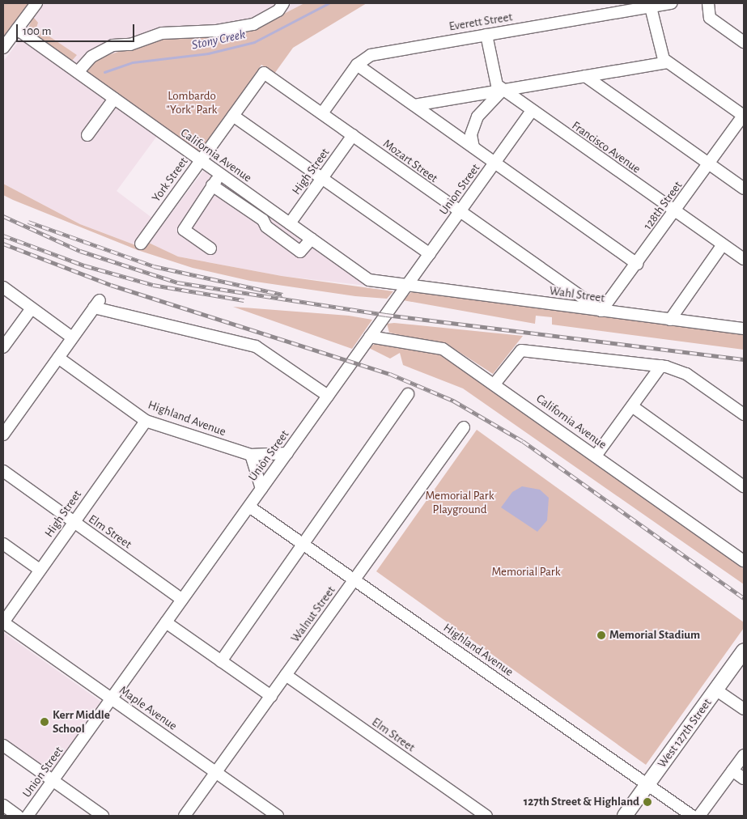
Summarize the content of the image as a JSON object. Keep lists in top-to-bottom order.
{
  "streets": {
    "main road": ["West 127th Street"],
    "street": [
      "Everett Street",
      "Francisco Avenue",
      "California Avenue",
      "Mozart Street",
      "High Street",
      "York Street",
      "Union Street",
      "128th Street",
      "Wahl Street",
      "Highland Avenue",
      "Elm Street",
      "Walnut Street",
      "Maple Avenue"
    ]
  },
  "crossings": [
    ["Everett Street", "Francisco Avenue"],
    ["Everett Street", "Mozart Street"],
    ["Francisco Avenue", "Union Street"],
    ["Francisco Avenue", "128th Street"],
    ["California Avenue", "High Street"],
    ["California Avenue", "York Street"],
    ["California Avenue", "Union Street"],
    ["California Avenue", "Wahl Street"],
    ["Mozart Street", "High Street"],
    ["Mozart Street", "York Street"],
    ["Mozart Street", "Union Street"],
    ["Mozart Street", "128th Street"],
    ["Mozart Street", "Wahl Street"],
    ["High Street", "Highland Avenue"],
    ["High Street", "Elm Street"],
    ["High Street", "Maple Avenue"],
    ["Union Street", "Wahl Street"],
    ["Union Street", "Highland Avenue"],
    ["Union Street", "Elm Street"],
    ["Union Street", "Maple Avenue"],
    ["128th Street", "Wahl Street"],
    ["Highland Avenue", "Walnut Street"],
    ["Highland Avenue", "West 127th Street"],
    ["Elm Street", "Walnut Street"],
    ["Walnut Street", "Maple Avenue"]
  ],
  "water": ["Stony Creek"],
  "parks": ["Lombardo \"York\" Park", "Memorial Park Playground", "Memorial Park"],
  "places": ["Memorial Stadium", "Kerr Middle School", "127th Street & Highland"],
  "scale_bar": "100 m"
}
